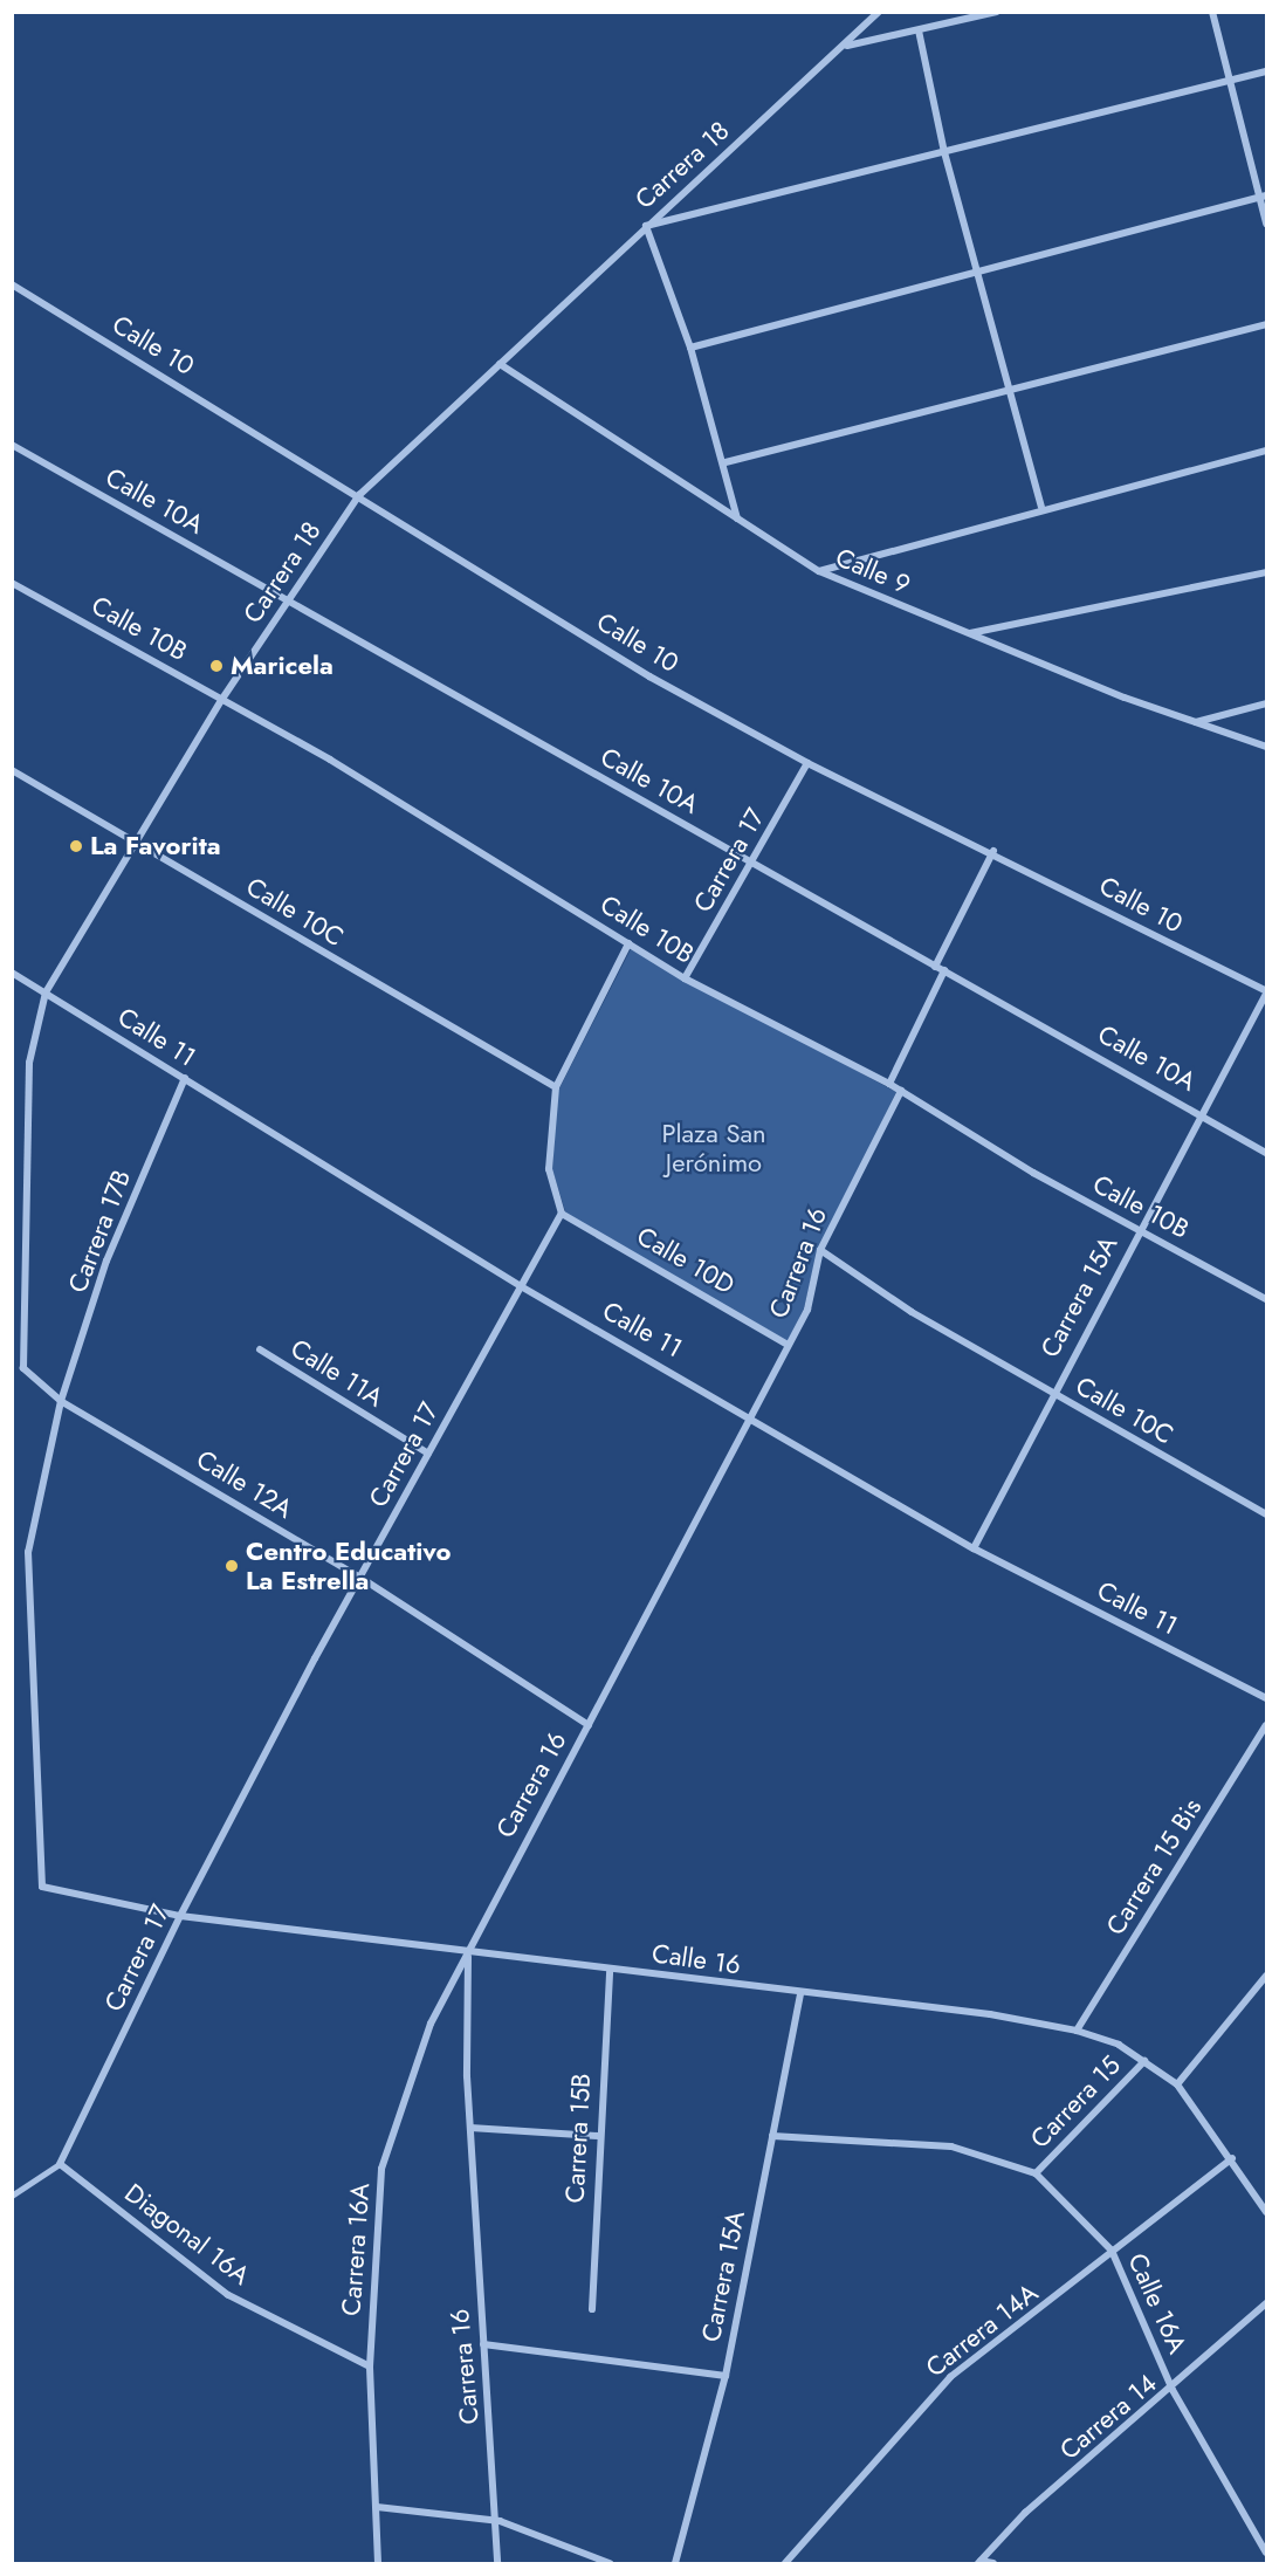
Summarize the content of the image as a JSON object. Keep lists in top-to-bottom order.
{
  "streets": {
    "street": [
      "Carrera 18",
      "Calle 10",
      "Calle 10A",
      "Calle 9",
      "Calle 10B",
      "Carrera 17",
      "Calle 10C",
      "Calle 11",
      "Carrera 17B",
      "Calle 10D",
      "Carrera 16",
      "Carrera 15A",
      "Calle 11A",
      "Calle 12A",
      "Carrera 15 Bis",
      "Calle 16",
      "Carrera 15",
      "Carrera 15B",
      "Diagonal 16A",
      "Carrera 16A",
      "Calle 16A",
      "Carrera 14A",
      "Carrera 14"
    ]
  },
  "crossings": [
    ["Carrera 18", "Calle 10"],
    ["Carrera 18", "Calle 10A"],
    ["Carrera 18", "Calle 9"],
    ["Carrera 18", "Calle 10B"],
    ["Carrera 18", "Calle 10C"],
    ["Carrera 18", "Calle 11"],
    ["Carrera 18", "Calle 12A"],
    ["Calle 10", "Carrera 17"],
    ["Calle 10", "Carrera 15A"],
    ["Calle 10A", "Carrera 17"],
    ["Calle 10A", "Carrera 15A"],
    ["Calle 10B", "Carrera 17"],
    ["Calle 10B", "Carrera 16"],
    ["Calle 10B", "Carrera 15A"],
    ["Carrera 17", "Calle 11"],
    ["Carrera 17", "Calle 10D"],
    ["Carrera 17", "Calle 11A"],
    ["Carrera 17", "Calle 12A"],
    ["Carrera 17", "Calle 16"],
    ["Carrera 17", "Diagonal 16A"],
    ["Calle 10C", "Carrera 16"],
    ["Calle 10C", "Carrera 15A"],
    ["Calle 11", "Carrera 17B"],
    ["Calle 11", "Carrera 16"],
    ["Calle 11", "Carrera 15A"],
    ["Carrera 17B", "Calle 12A"],
    ["Carrera 17B", "Calle 16"],
    ["Calle 10D", "Carrera 16"],
    ["Carrera 16", "Calle 12A"],
    ["Carrera 16", "Calle 16"],
    ["Carrera 16", "Carrera 16A"],
    ["Carrera 15A", "Calle 16"],
    ["Carrera 15A", "Calle 16A"],
    ["Calle 12A", "Calle 16"],
    ["Carrera 15 Bis", "Calle 16"],
    ["Calle 16", "Carrera 15"],
    ["Calle 16", "Carrera 15B"],
    ["Calle 16", "Carrera 16A"],
    ["Calle 16", "Carrera 14A"],
    ["Carrera 15", "Calle 16A"],
    ["Diagonal 16A", "Carrera 16A"],
    ["Calle 16A", "Carrera 14A"],
    ["Calle 16A", "Carrera 14"]
  ],
  "parks": ["Plaza San Jerónimo"],
  "places": ["Maricela", "La Favorita", "Centro Educativo La Estrella"]
}
